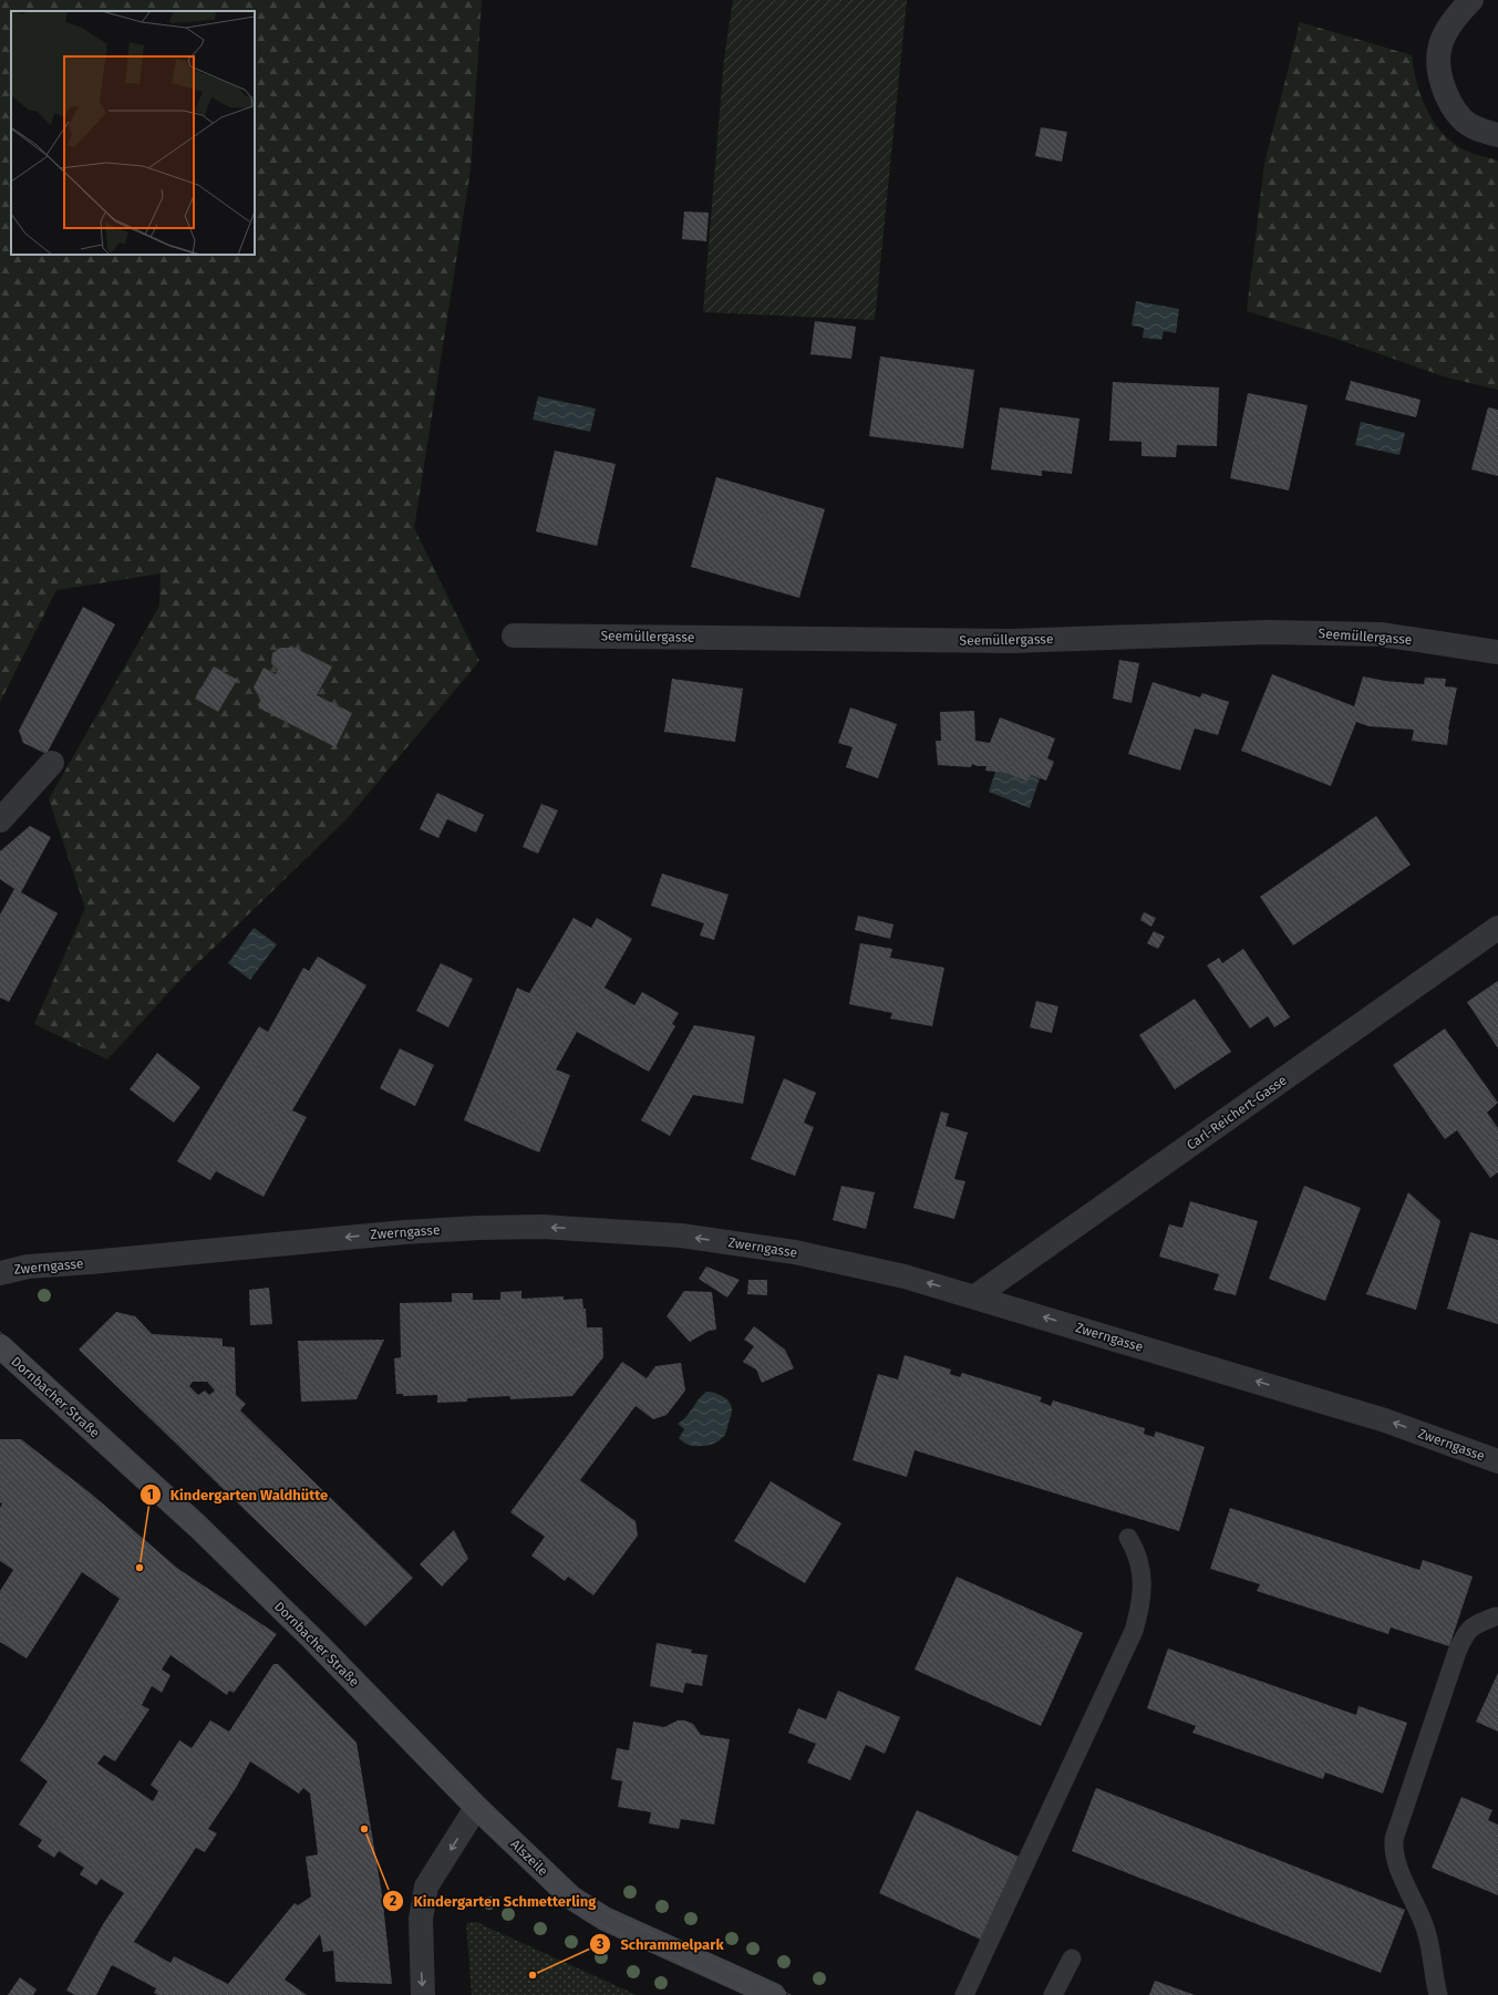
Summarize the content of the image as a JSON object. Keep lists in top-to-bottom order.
{
  "streets": {
    "main road": ["Dornbacher Straße", "Alszeile"],
    "street": ["Seemüllergasse", "Carl-Reichert-Gasse", "Zwerngasse"]
  },
  "crossings": [
    ["Carl-Reichert-Gasse", "Zwerngasse"],
    ["Dornbacher Straße", "Alszeile"]
  ],
  "one_way": ["Zwerngasse"],
  "places": ["Kindergarten Waldhütte", "Kindergarten Schmetterling", "Schrammelpark"]
}
